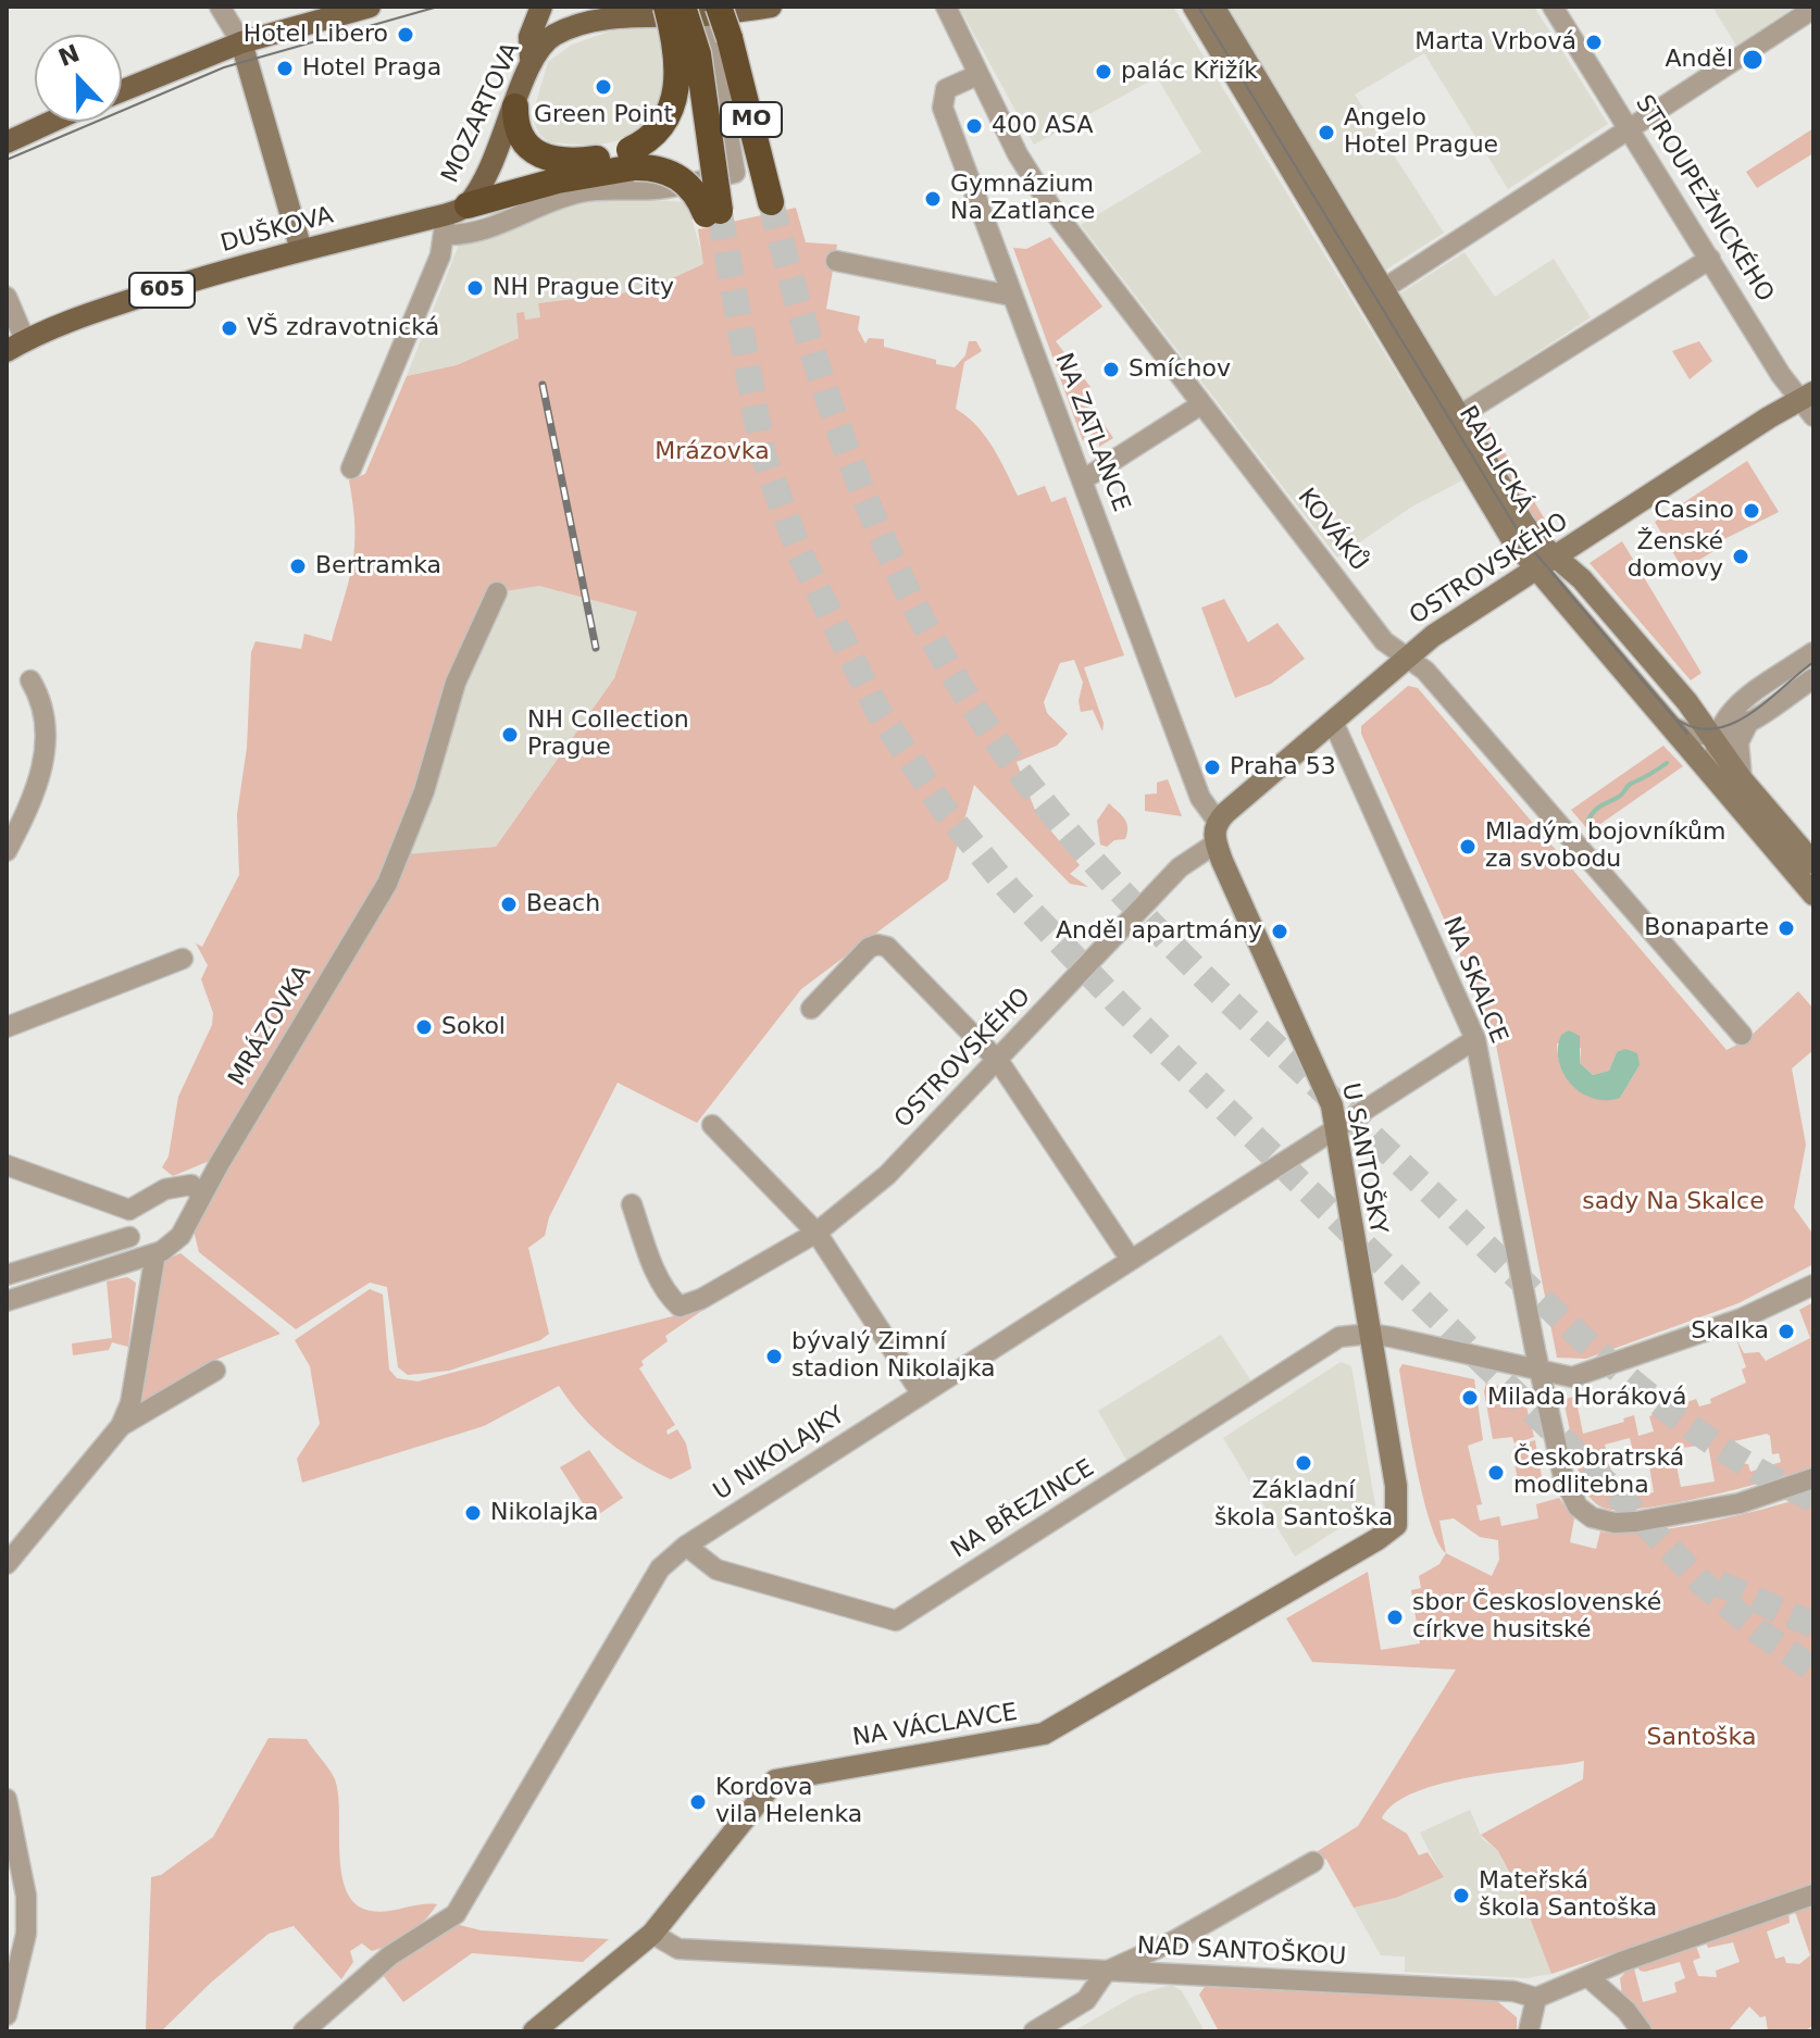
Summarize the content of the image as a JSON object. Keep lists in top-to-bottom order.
{
  "streets": {
    "highway": ["MO"],
    "main road": [
      "MOZARTOVA",
      "DUŠKOVA",
      "605",
      "RADLICKÁ",
      "OSTROVSKÉHO",
      "U SANTOŠKY",
      "NA VÁCLAVCE"
    ],
    "street": [
      "STROUPEŽNICKÉHO",
      "NA ZATLANCE",
      "KOVÁKŮ",
      "NA SKALCE",
      "MRÁZOVKA",
      "U NIKOLAJKY",
      "NA BŘEZINCE",
      "NAD SANTOŠKOU"
    ]
  },
  "crossings": [
    ["MOZARTOVA", "MO"],
    ["MOZARTOVA", "DUŠKOVA"],
    ["STROUPEŽNICKÉHO", "OSTROVSKÉHO"],
    ["NA ZATLANCE", "KOVÁKŮ"],
    ["NA ZATLANCE", "OSTROVSKÉHO"],
    ["NA ZATLANCE", "U SANTOŠKY"],
    ["RADLICKÁ", "OSTROVSKÉHO"],
    ["KOVÁKŮ", "OSTROVSKÉHO"],
    ["OSTROVSKÉHO", "NA SKALCE"],
    ["OSTROVSKÉHO", "U SANTOŠKY"],
    ["NA SKALCE", "U NIKOLAJKY"],
    ["U SANTOŠKY", "U NIKOLAJKY"],
    ["U SANTOŠKY", "NA BŘEZINCE"],
    ["U SANTOŠKY", "NA VÁCLAVCE"],
    ["U NIKOLAJKY", "NA BŘEZINCE"],
    ["NA VÁCLAVCE", "NAD SANTOŠKOU"]
  ],
  "parks": ["Mrázovka", "sady Na Skalce", "Santoška"],
  "places": [
    "Hotel Libero",
    "Marta Vrbová",
    "Anděl",
    "Hotel Praga",
    "palác Křižík",
    "Green Point",
    "400 ASA",
    "Angelo Hotel Prague",
    "Gymnázium Na Zatlance",
    "NH Prague City",
    "VŠ zdravotnická",
    "Smíchov",
    "Casino",
    "Ženské domovy",
    "Bertramka",
    "NH Collection Prague",
    "Praha 53",
    "Mladým bojovníkům za svobodu",
    "Beach",
    "Bonaparte",
    "Anděl apartmány",
    "Sokol",
    "Skalka",
    "bývalý Zimní stadion Nikolajka",
    "Milada Horáková",
    "Základní škola Santoška",
    "Českobratrská modlitebna",
    "Nikolajka",
    "sbor Československé církve husitské",
    "Kordova vila Helenka",
    "Mateřská škola Santoška"
  ],
  "north": "top"
}
